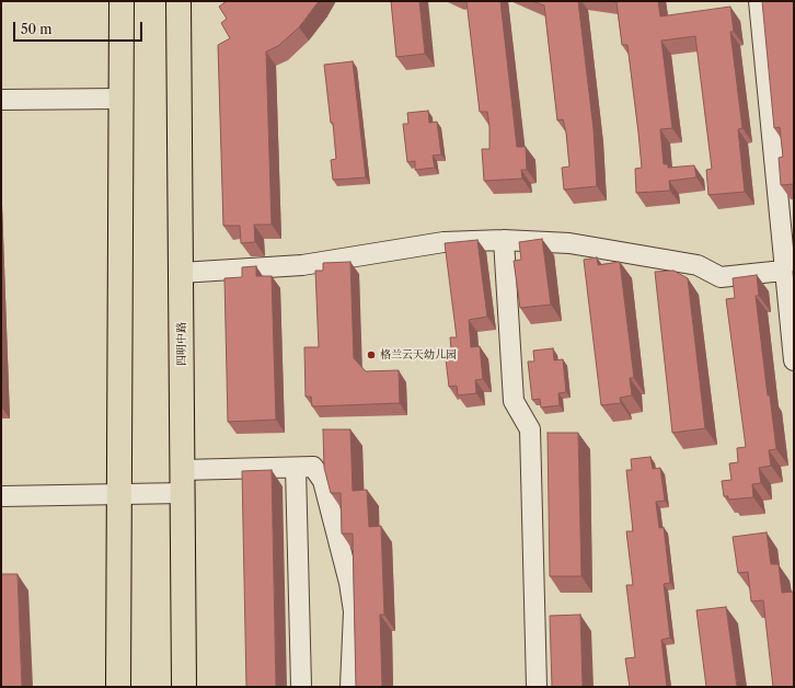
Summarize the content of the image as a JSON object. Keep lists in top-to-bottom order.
{
  "streets": {
    "main road": ["四明中路"]
  },
  "places": ["格兰云天幼儿园"],
  "scale_bar": "50 m"
}
